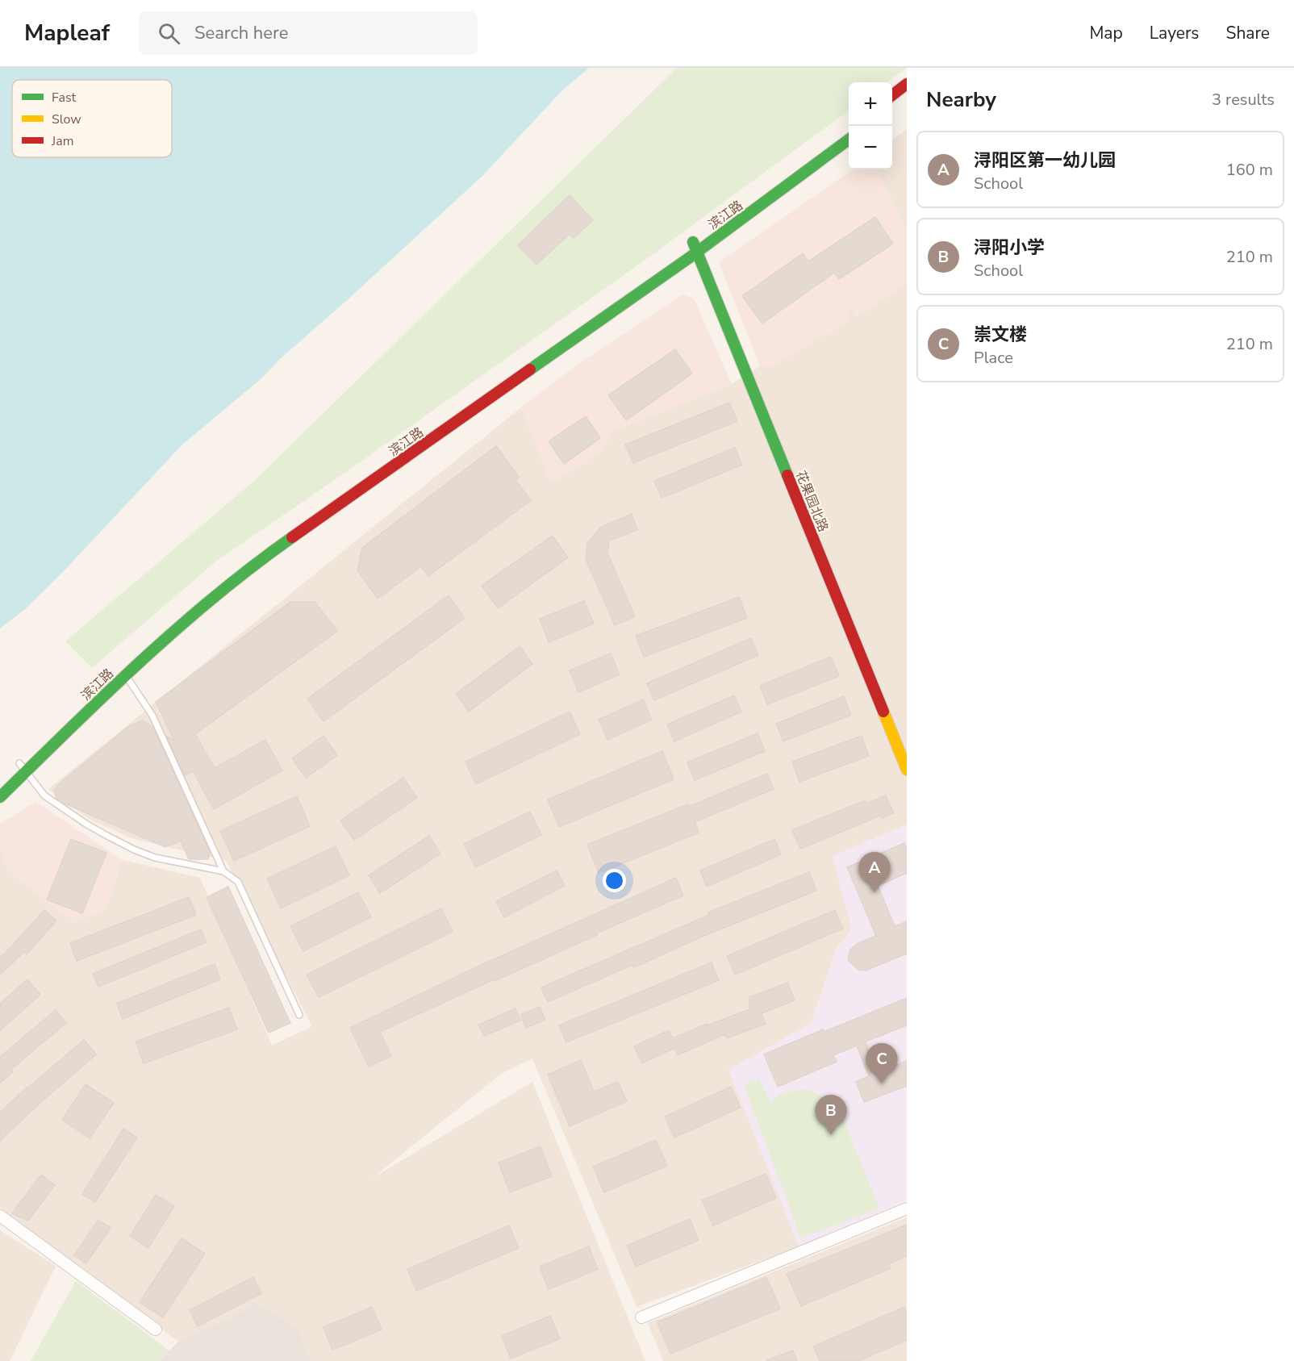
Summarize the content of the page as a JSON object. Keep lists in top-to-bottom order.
{
  "streets": {
    "main road": ["滨江路", "花果园北路"]
  },
  "crossings": [
    ["滨江路", "花果园北路"]
  ],
  "legend": ["Fast", "Slow", "Jam"],
  "page": {
    "header": "Mapleaf",
    "search": "Search here",
    "nav": ["Map", "Layers", "Share"],
    "heading": ["Nearby", "3 results"],
    "map_buttons": ["+", "−"],
    "list": [
      {
        "mark": "A",
        "name": "浔阳区第一幼儿园",
        "note": "School",
        "value": "160 m"
      },
      {
        "mark": "B",
        "name": "浔阳小学",
        "note": "School",
        "value": "210 m"
      },
      {
        "mark": "C",
        "name": "崇文楼",
        "note": "Place",
        "value": "210 m"
      }
    ],
    "pins": ["A", "C", "B"]
  }
}
